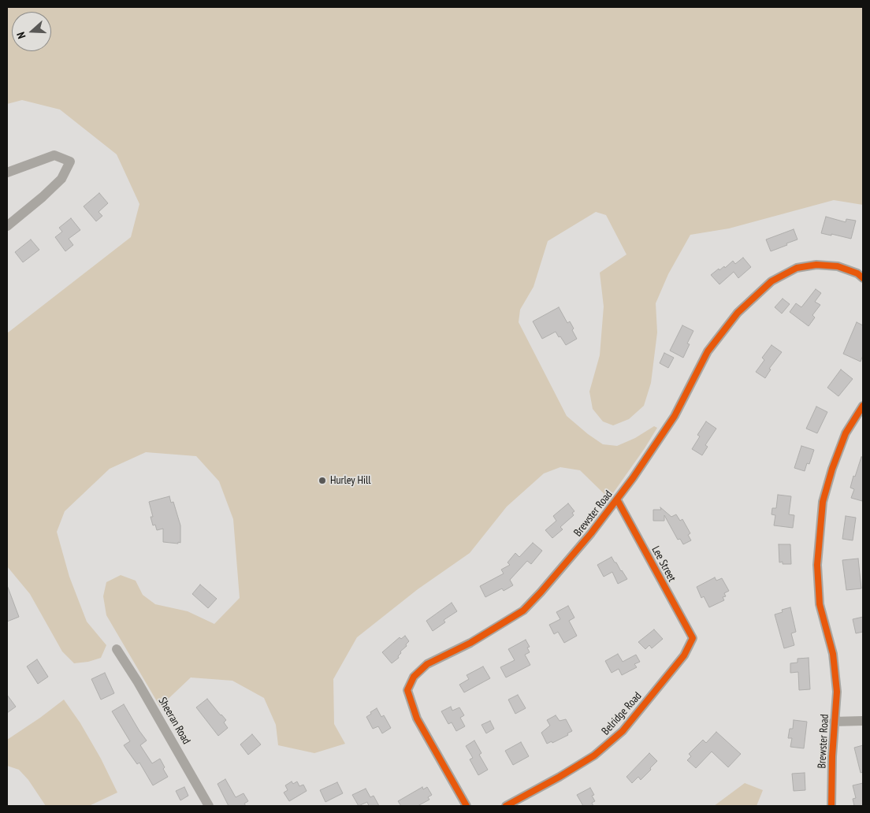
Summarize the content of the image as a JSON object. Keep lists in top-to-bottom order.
{
  "streets": {
    "street": [
      "Brewster Road",
      "Lee Street",
      "Belridge Road",
      "Sheeran Road"
    ]
  },
  "crossings": [
    ["Brewster Road", "Lee Street"],
    ["Lee Street", "Belridge Road"]
  ],
  "places": ["Hurley Hill"],
  "north": "left"
}
